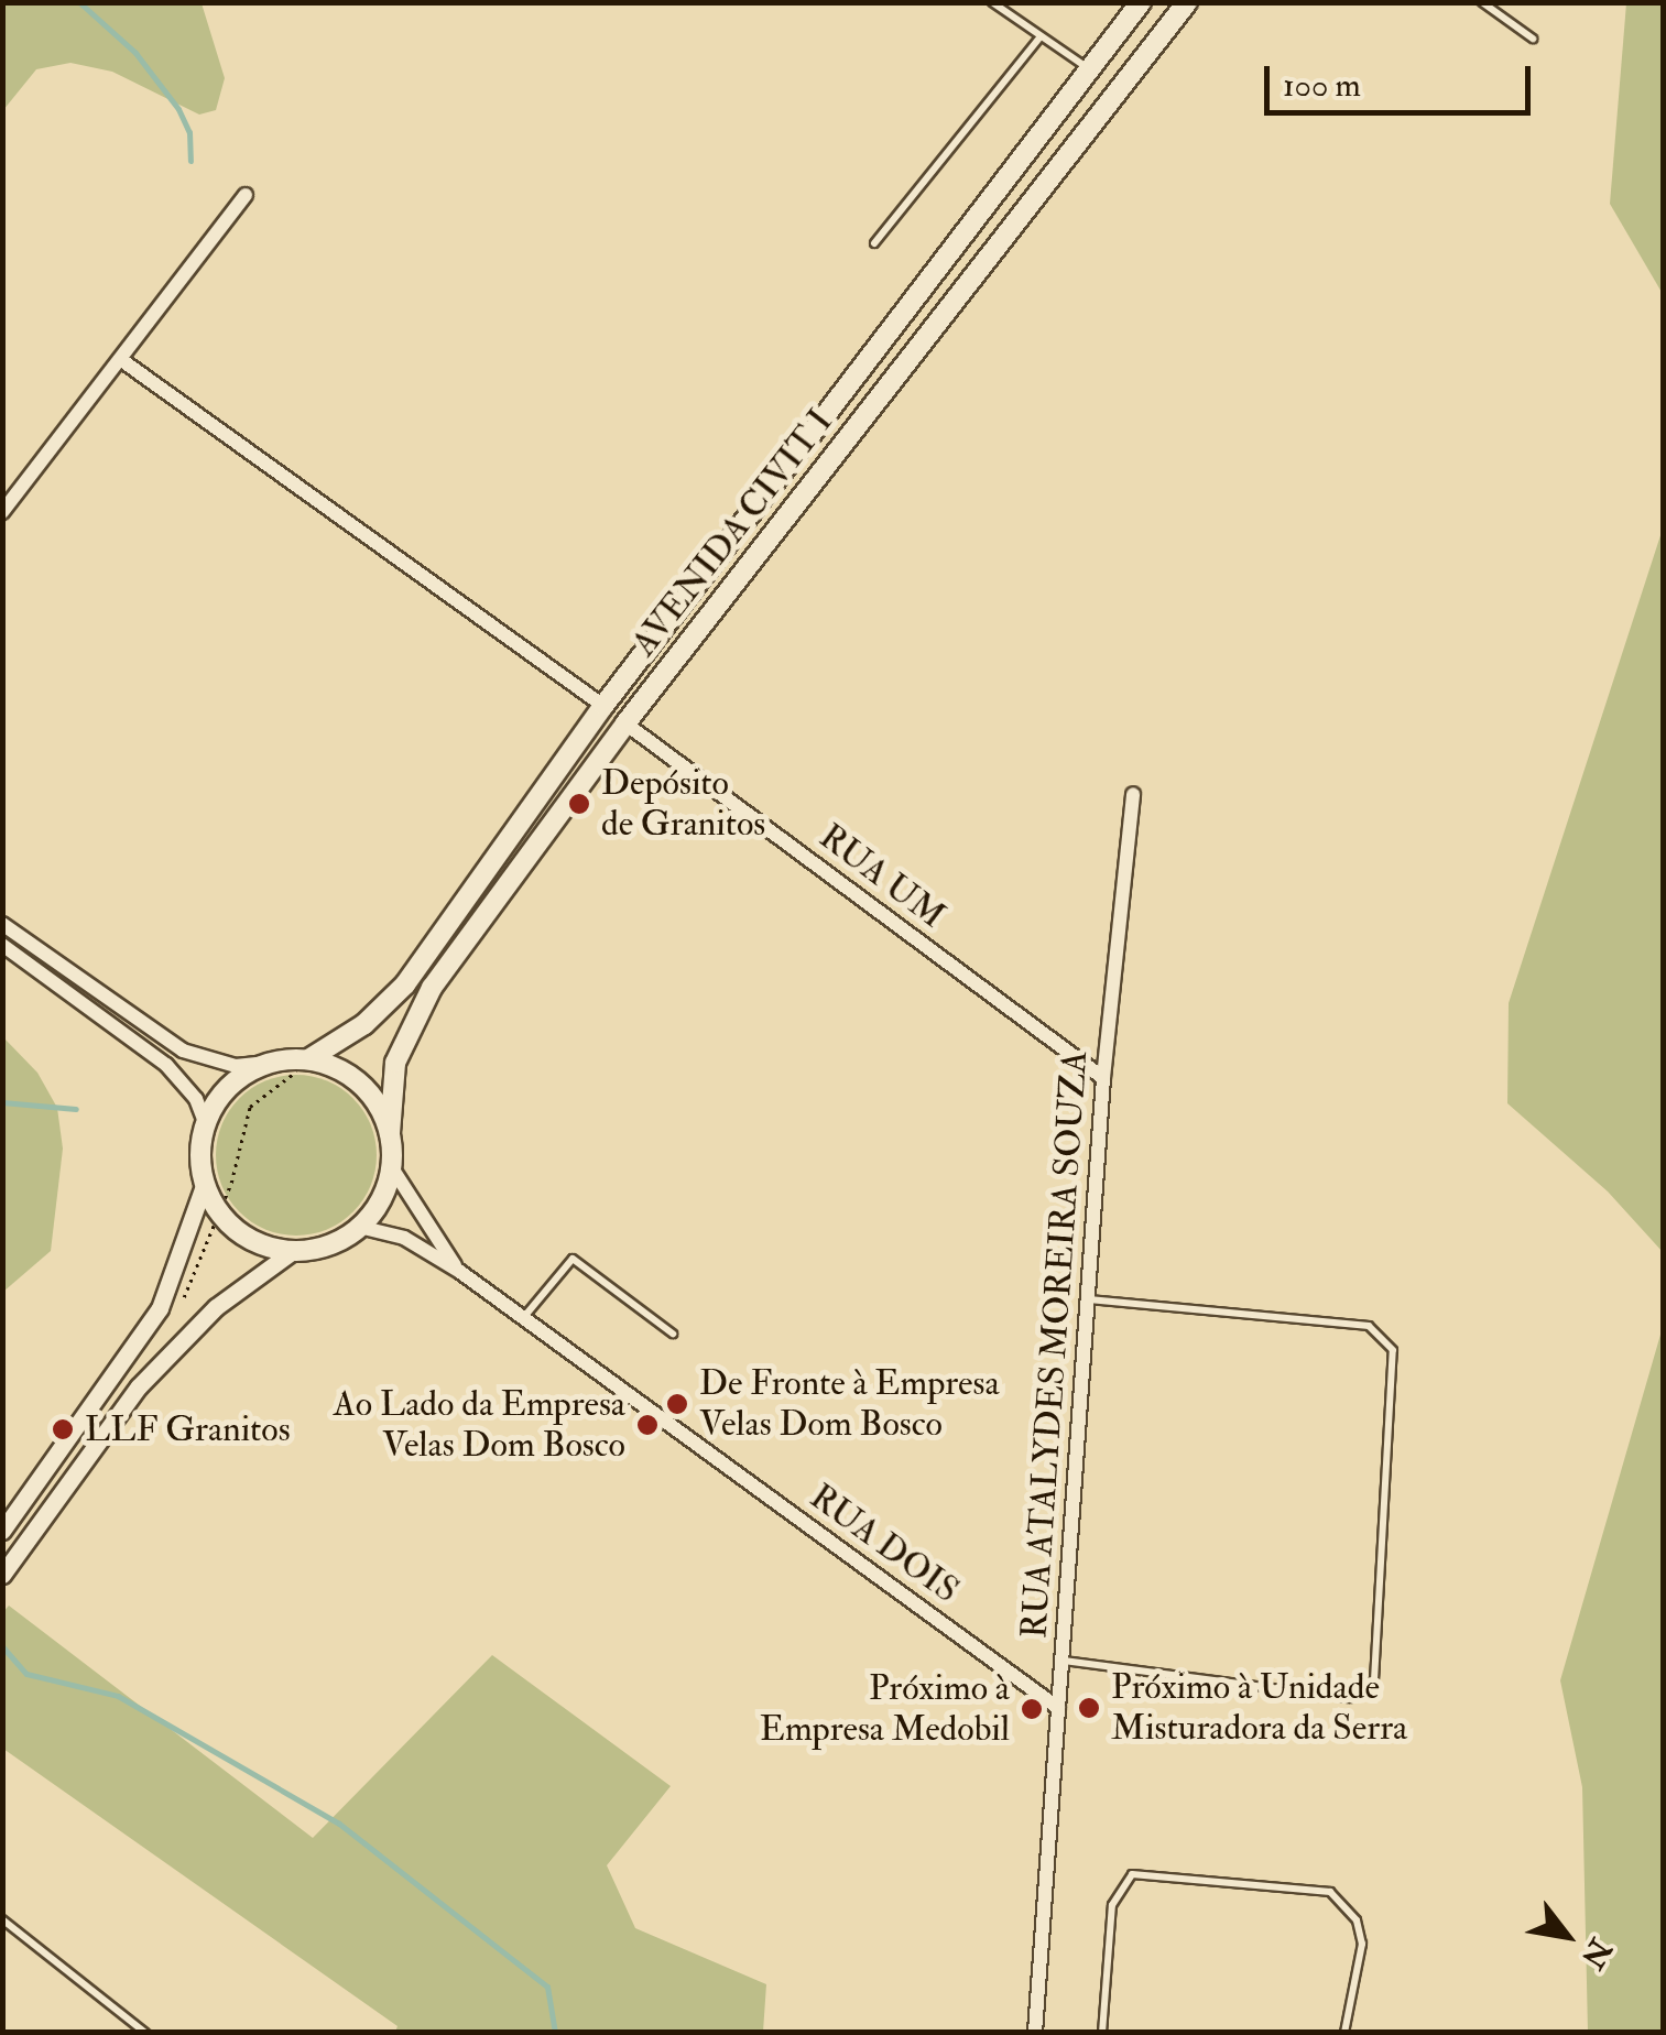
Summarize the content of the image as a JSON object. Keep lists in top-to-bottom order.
{
  "streets": {
    "main road": ["AVENIDA CIVIT I"],
    "street": ["RUA UM", "RUA ATALYDES MOREIRA SOUZA", "RUA DOIS"]
  },
  "crossings": [
    ["AVENIDA CIVIT I", "RUA UM"],
    ["AVENIDA CIVIT I", "RUA DOIS"],
    ["RUA UM", "RUA ATALYDES MOREIRA SOUZA"],
    ["RUA ATALYDES MOREIRA SOUZA", "RUA DOIS"]
  ],
  "places": [
    "Depósito de Granitos",
    "De Fronte à Empresa Velas Dom Bosco",
    "Ao Lado da Empresa Velas Dom Bosco",
    "LLF Granitos",
    "Próximo à Unidade Misturadora da Serra",
    "Próximo à Empresa Medobil"
  ],
  "scale_bar": "100 m",
  "north": "bottom right"
}
